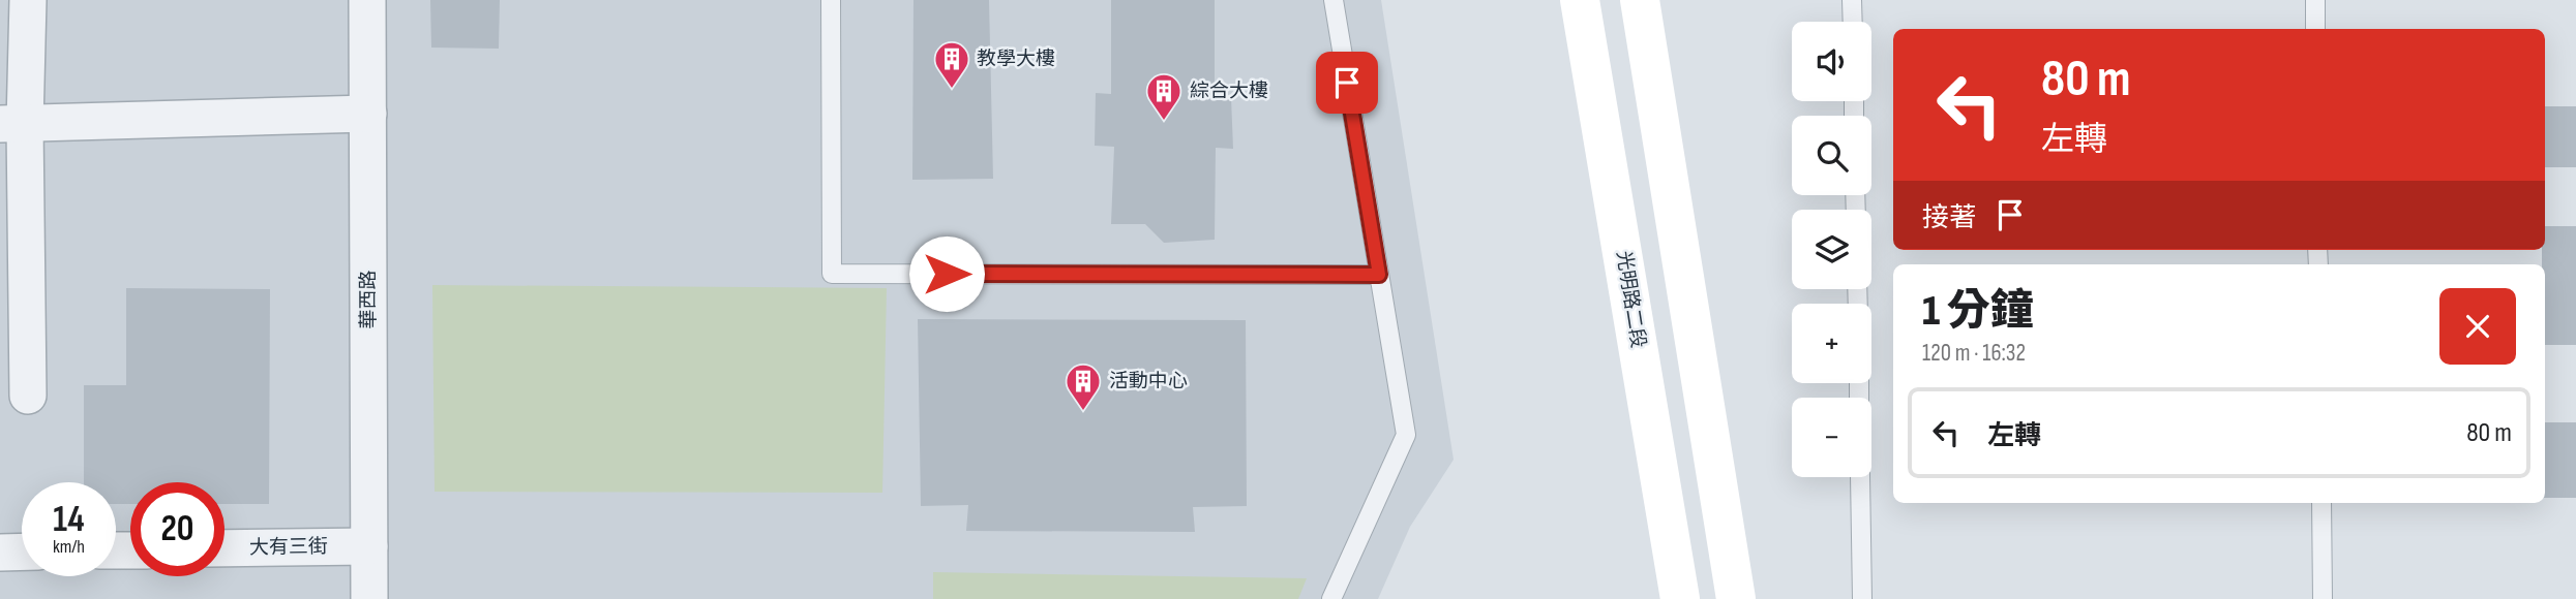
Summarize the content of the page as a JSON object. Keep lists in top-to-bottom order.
{
  "streets": {
    "street": ["華西路", "光明路二段", "大有三街"]
  },
  "crossings": [
    ["華西路", "大有三街"]
  ],
  "places": {
    "building": ["教學大樓", "綜合大樓", "活動中心"]
  },
  "page": {
    "map_buttons": ["+", "−"],
    "turn": ["80 m", "左轉"],
    "then": "接著",
    "heading": ["1 分鐘", "120 m · 16:32"],
    "list": [
      {
        "name": "左轉",
        "value": "80 m"
      }
    ],
    "speed": "14 km/h",
    "limit": "20"
  }
}
